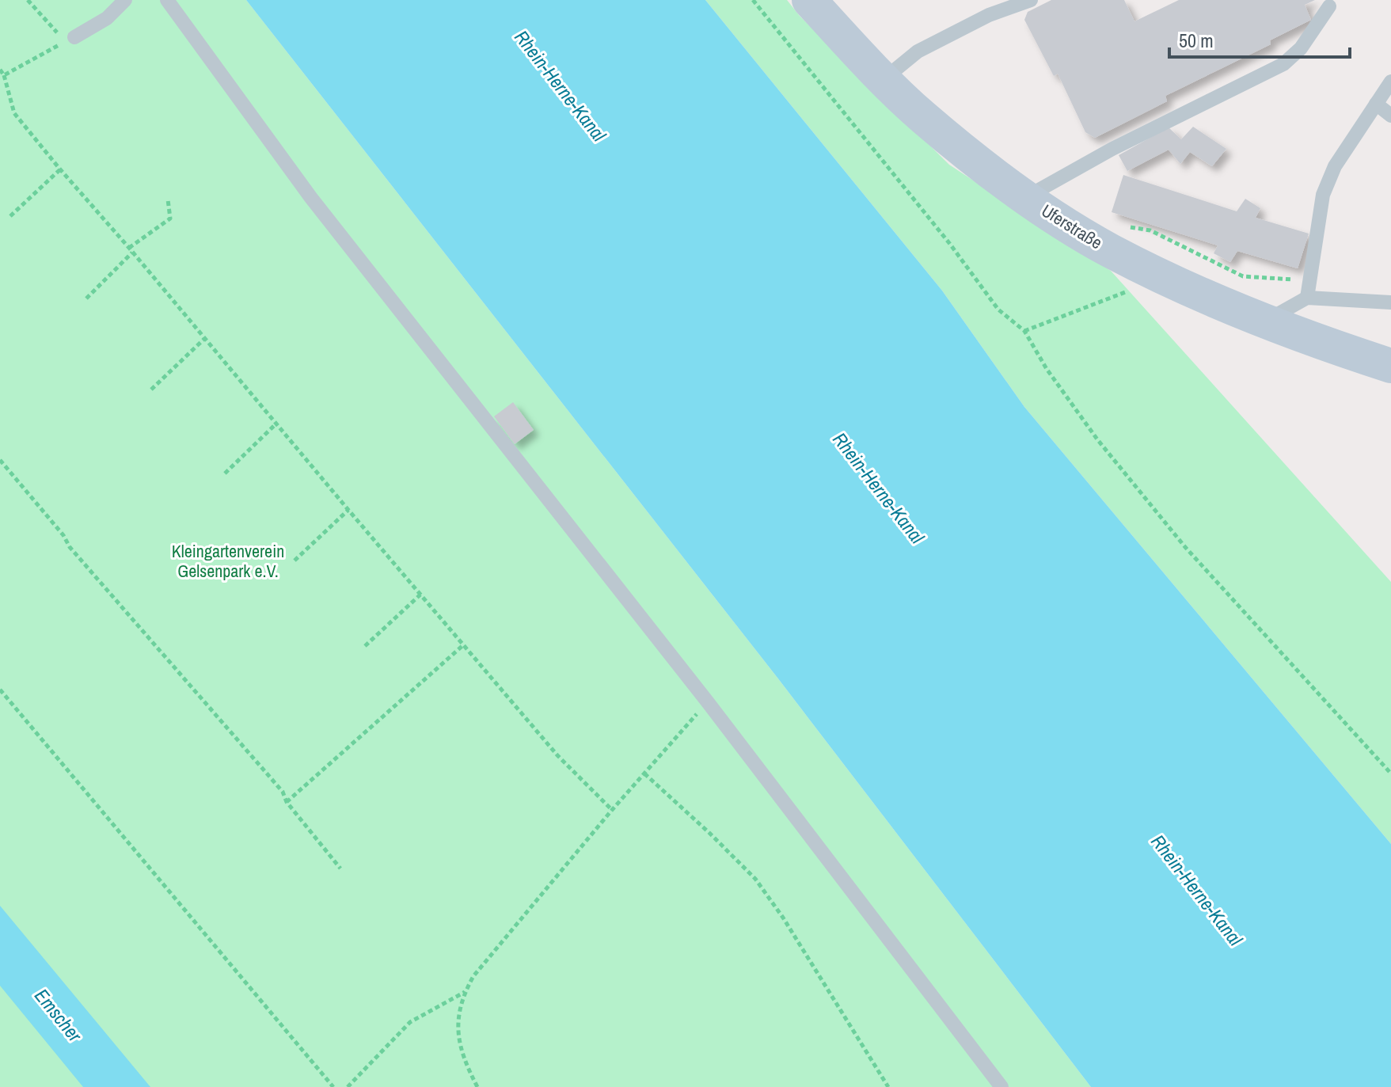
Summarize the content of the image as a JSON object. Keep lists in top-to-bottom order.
{
  "streets": {
    "main road": ["Uferstraße"]
  },
  "water": ["Rhein-Herne-Kanal", "Emscher"],
  "parks": ["Kleingartenverein Gelsenpark e.V."],
  "scale_bar": "50 m"
}
